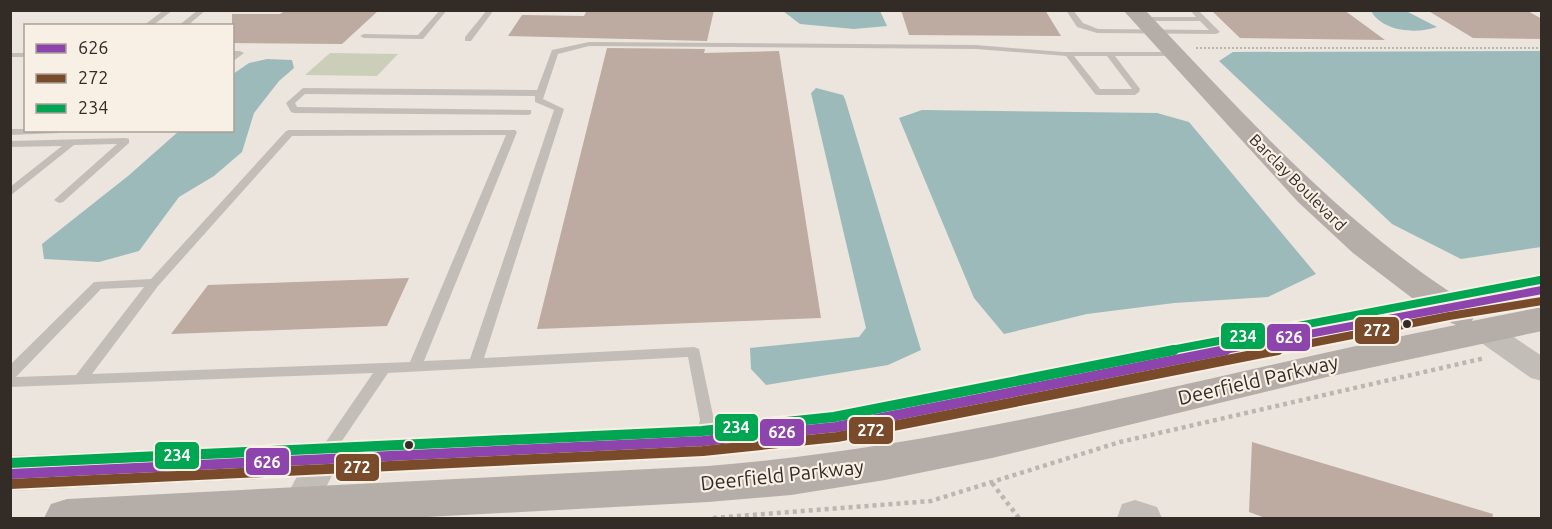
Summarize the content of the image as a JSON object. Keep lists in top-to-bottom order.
{
  "streets": {
    "main road": ["Barclay Boulevard", "Deerfield Parkway"]
  },
  "crossings": [
    ["Barclay Boulevard", "Deerfield Parkway"]
  ],
  "lines": ["transit line 234", "transit line 626", "transit line 272"],
  "legend": ["626", "272", "234"]
}
